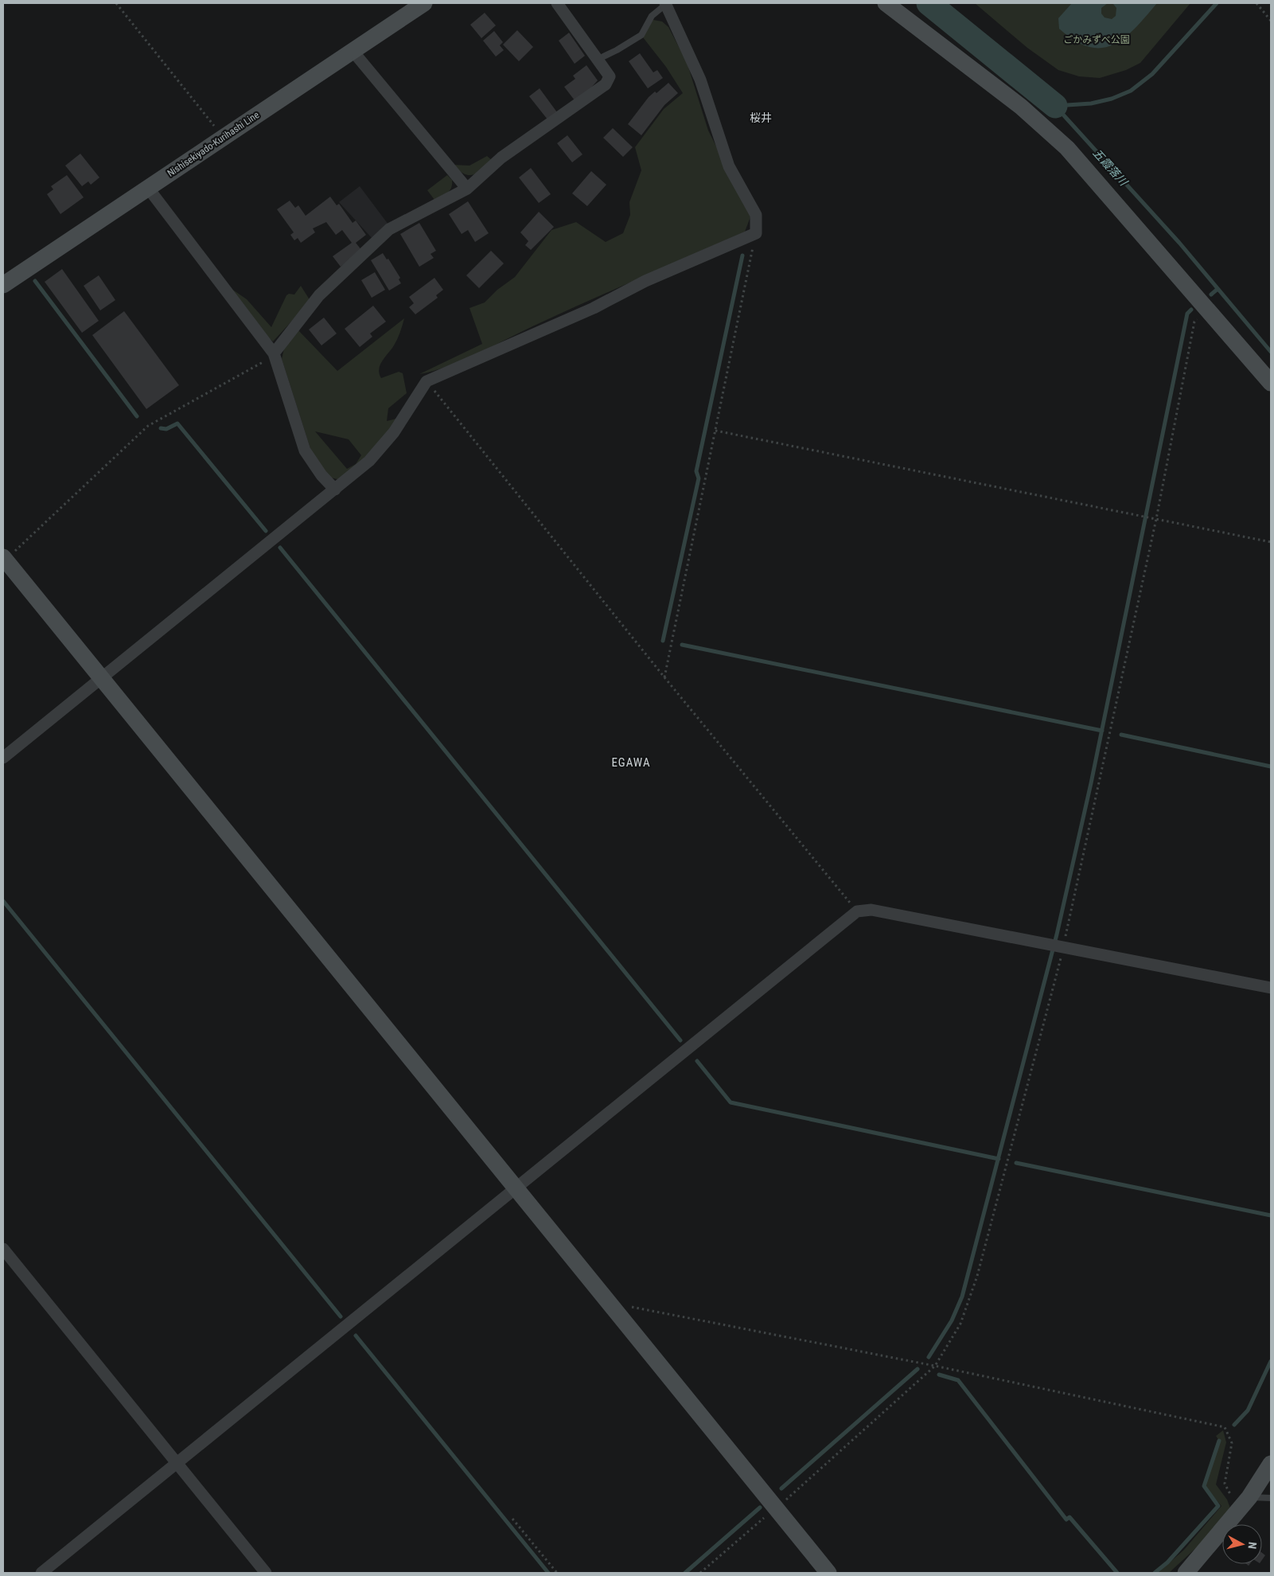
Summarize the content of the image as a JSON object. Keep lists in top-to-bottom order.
{
  "streets": {
    "street": ["Nishisekiyado-Kurihashi Line"]
  },
  "districts": ["桜井", "EGAWA"],
  "water": ["五霞落川"],
  "parks": ["ごかみずべ公園"],
  "north": "right"
}
